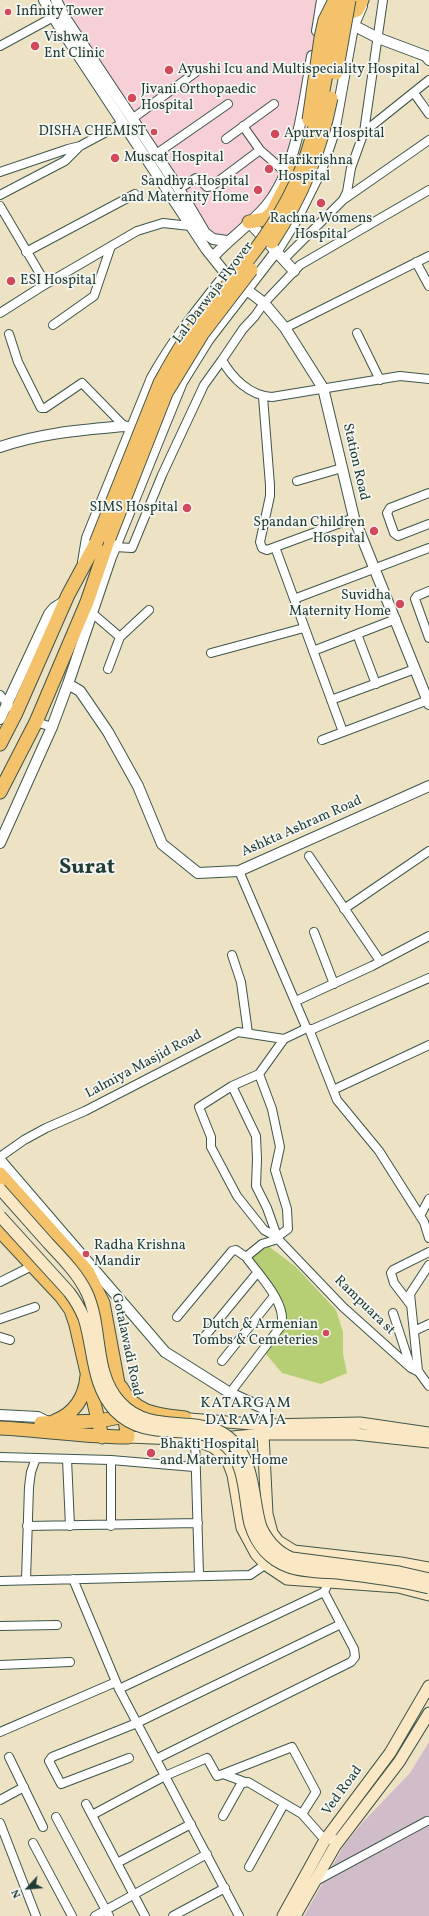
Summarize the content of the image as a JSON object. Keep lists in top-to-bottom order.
{
  "streets": {
    "highway": ["Lal Darwaja Flyover", "Gotalawadi Road"],
    "main road": ["Ved Road"],
    "street": [
      "Station Road",
      "Ashkta Ashram Road",
      "Lalmiya Masjid Road",
      "Rampuara st"
    ]
  },
  "districts": ["Surat", "KATARGAM DARAVAJA"],
  "places": [
    "Infinity Tower",
    "Vishwa Ent Clinic",
    "Ayushi Icu and Multispeciality Hospital",
    "Jivani Orthopaedic Hospital",
    "DISHA CHEMIST",
    "Apurva Hospital",
    "Muscat Hospital",
    "Harikrishna Hospital",
    "Sandhya Hospital and Maternity Home",
    "Rachna Womens Hospital",
    "ESI Hospital",
    "SIMS Hospital",
    "Spandan Children Hospital",
    "Suvidha Maternity Home",
    "Radha Krishna Mandir",
    "Dutch & Armenian Tombs & Cemeteries",
    "Bhakti Hospital and Maternity Home"
  ],
  "north": "bottom left"
}
